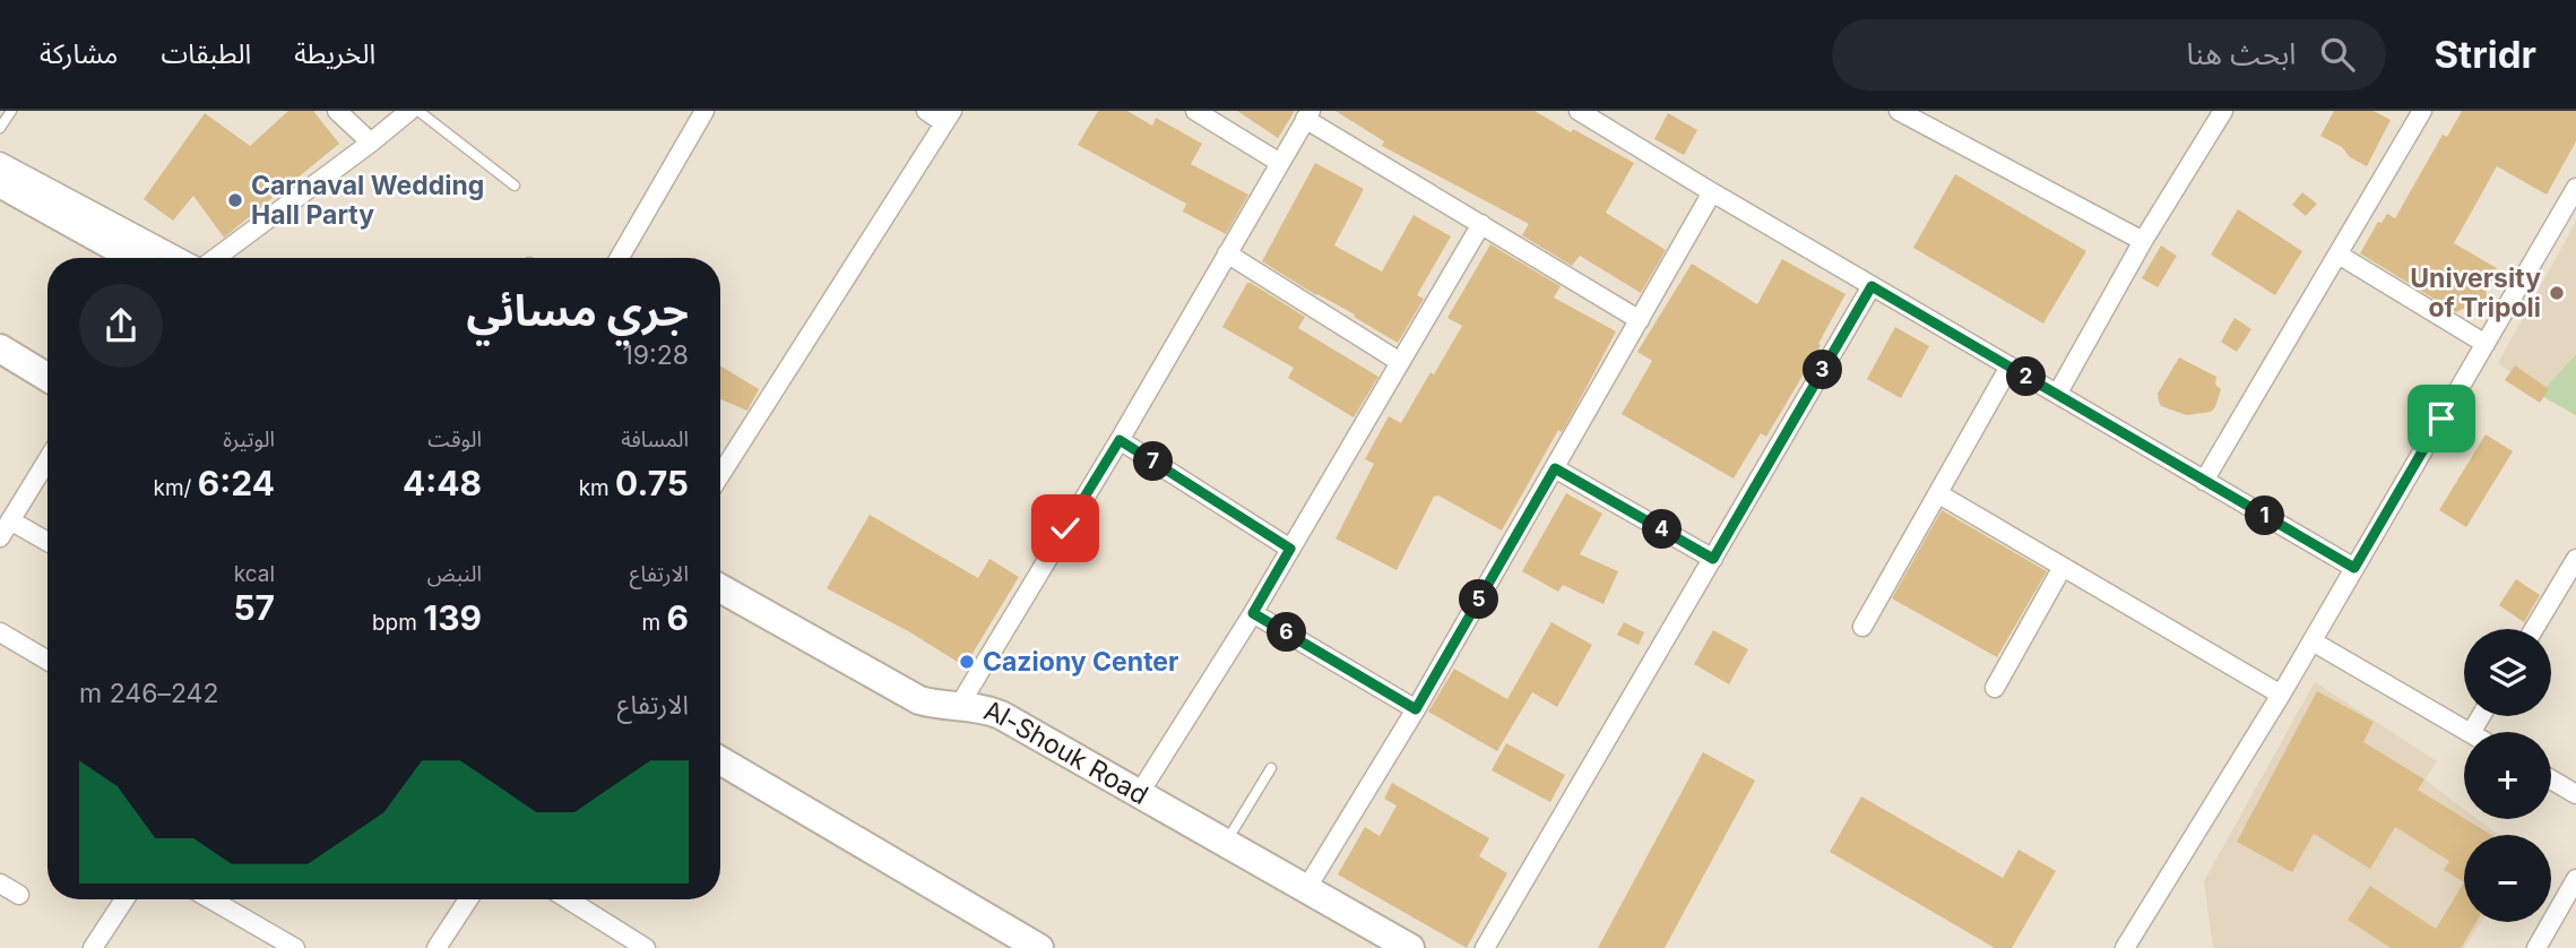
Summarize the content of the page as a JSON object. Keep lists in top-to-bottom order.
{
  "streets": {
    "main road": ["Al-Shouk Road"]
  },
  "places": ["Carnaval Wedding Hall Party", "University of Tripoli", "Caziony Center"],
  "page": {
    "header": "Stridr",
    "search": "ابحث هنا",
    "nav": ["الخريطة", "الطبقات", "مشاركة"],
    "heading": ["جري مسائي", "19:28"],
    "pins": [
      "3",
      "2",
      "7",
      "1",
      "4",
      "5",
      "6"
    ],
    "stats": [
      ["المسافة", "0.75 km"],
      ["الوقت", "4:48"],
      ["الوتيرة", "6:24 /km"],
      ["الارتفاع", "6 m"],
      ["النبض", "139 bpm"],
      ["kcal", "57"]
    ],
    "map_buttons": ["+", "−"],
    "chart": ["الارتفاع", "242–246 m"]
  }
}
